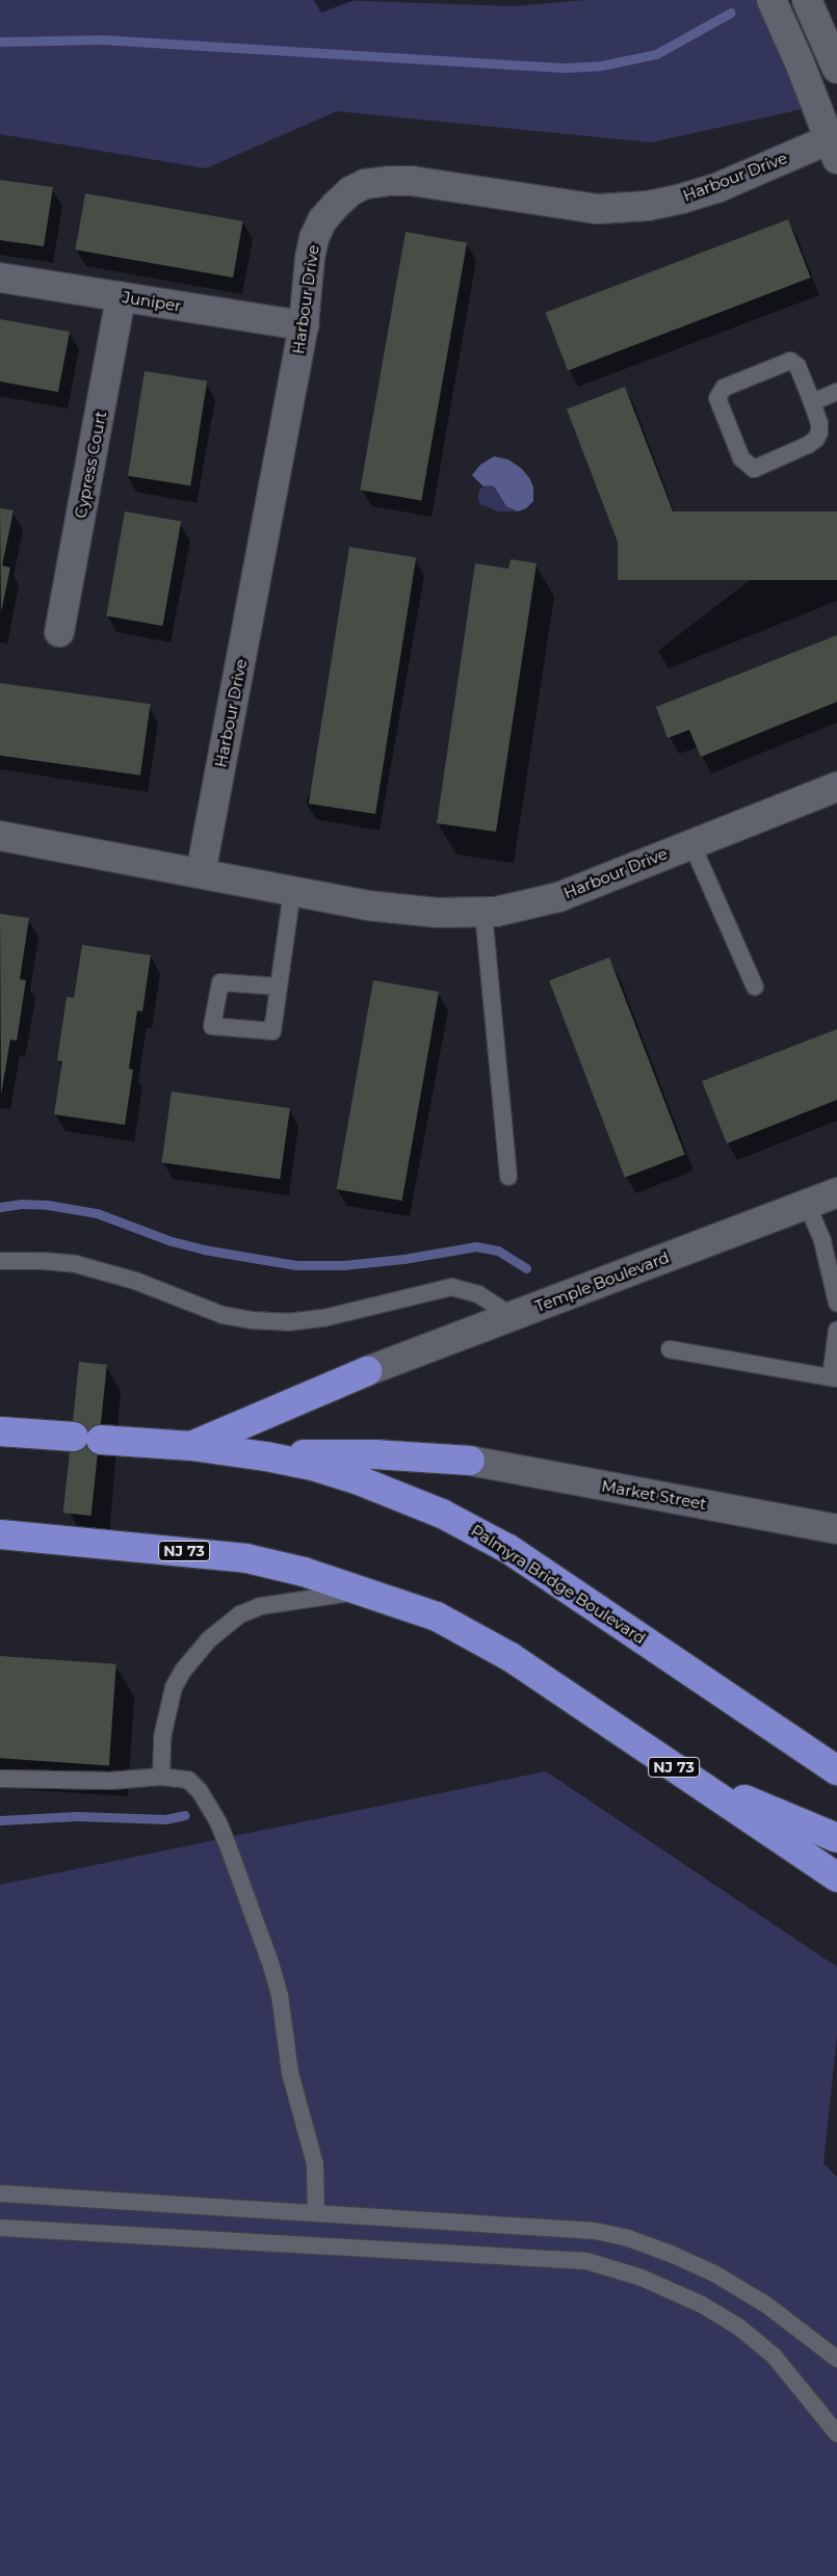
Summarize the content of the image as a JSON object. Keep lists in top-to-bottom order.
{
  "streets": {
    "highway": ["NJ 73", "Palmyra Bridge Boulevard"],
    "street": [
      "Harbour Drive",
      "Juniper",
      "Cypress Court",
      "Temple Boulevard",
      "Market Street"
    ]
  },
  "crossings": [
    ["Harbour Drive", "Juniper"],
    ["Juniper", "Cypress Court"]
  ]
}
